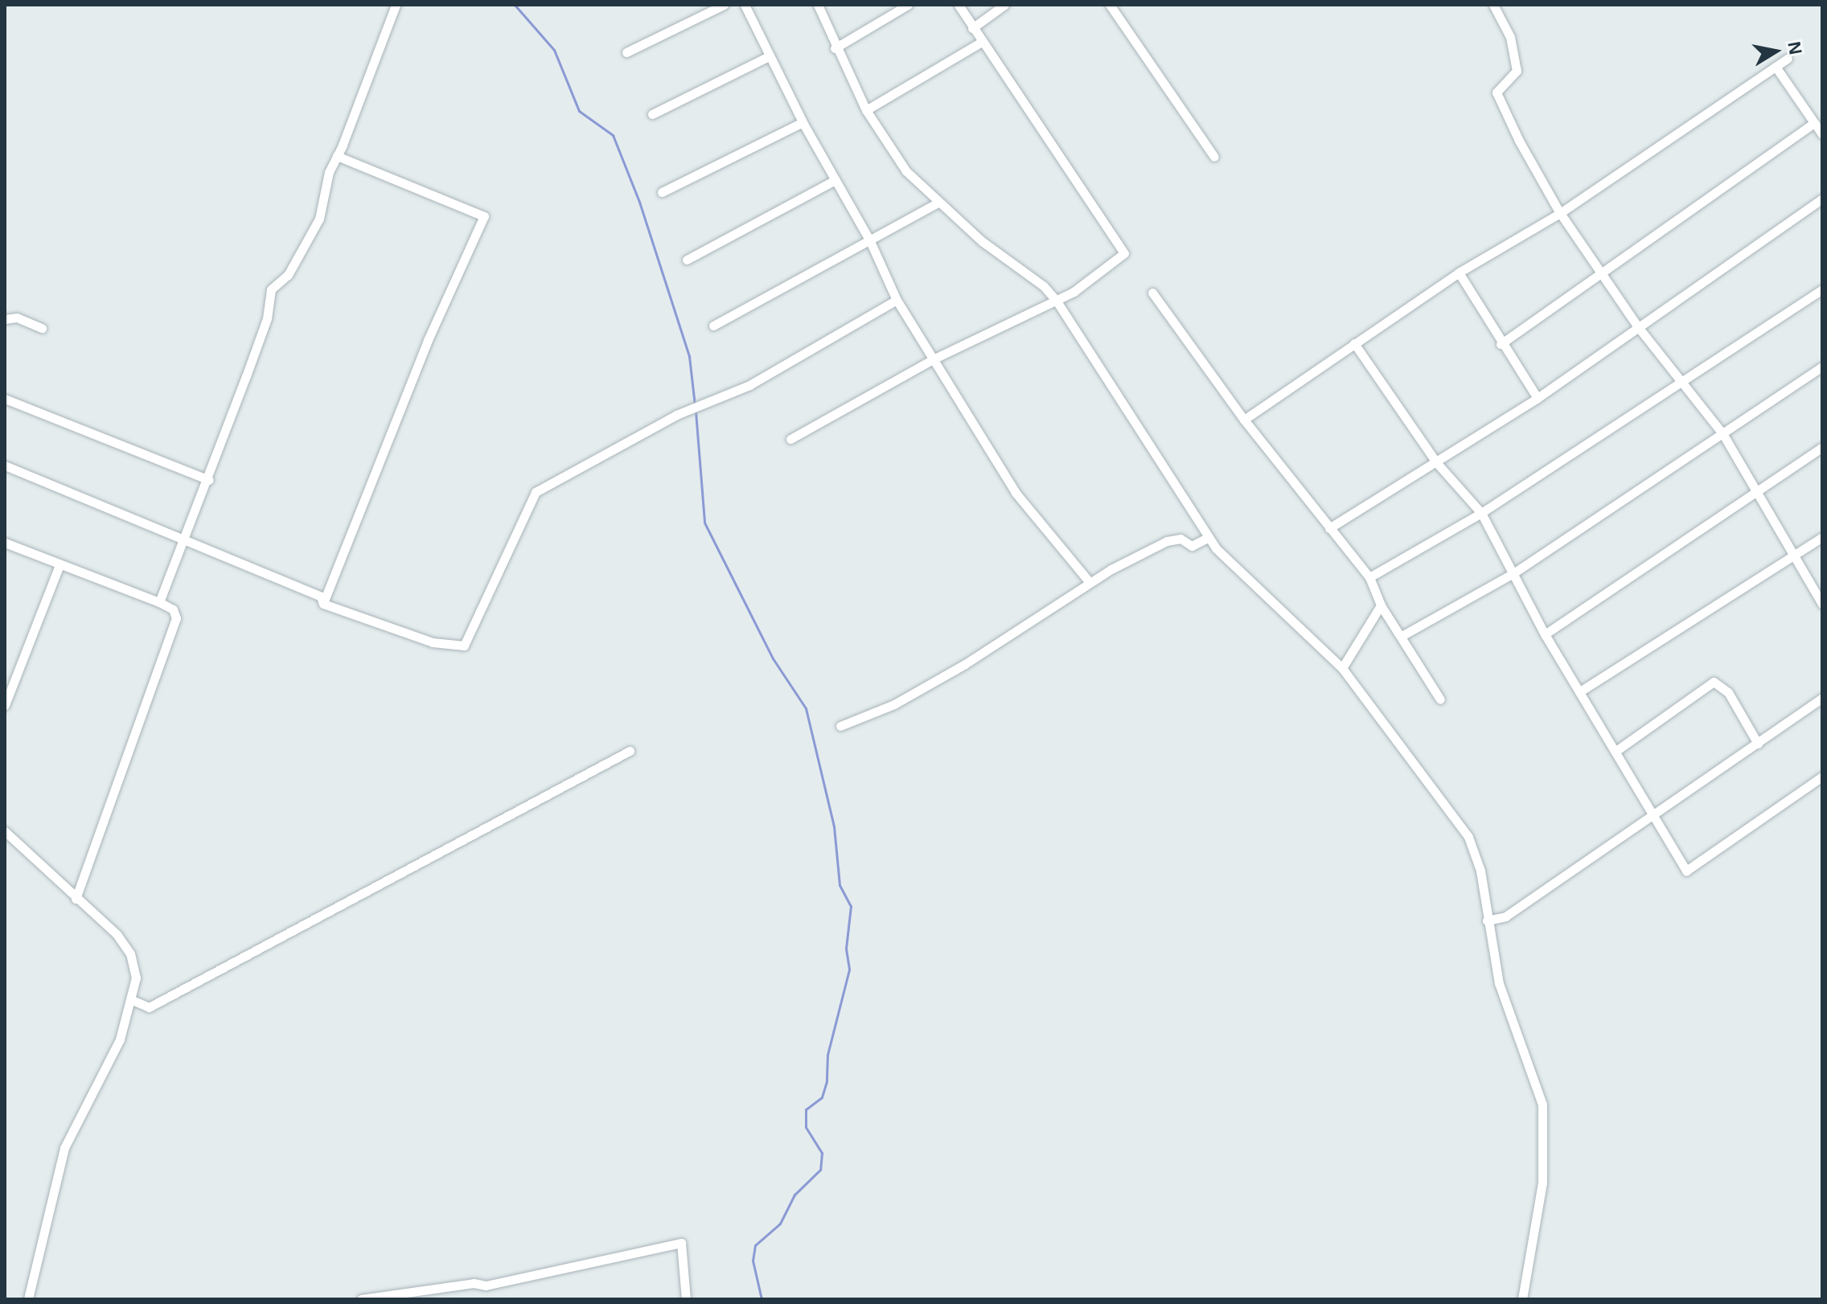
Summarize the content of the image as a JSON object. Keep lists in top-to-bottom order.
{
  "north": "right"
}
